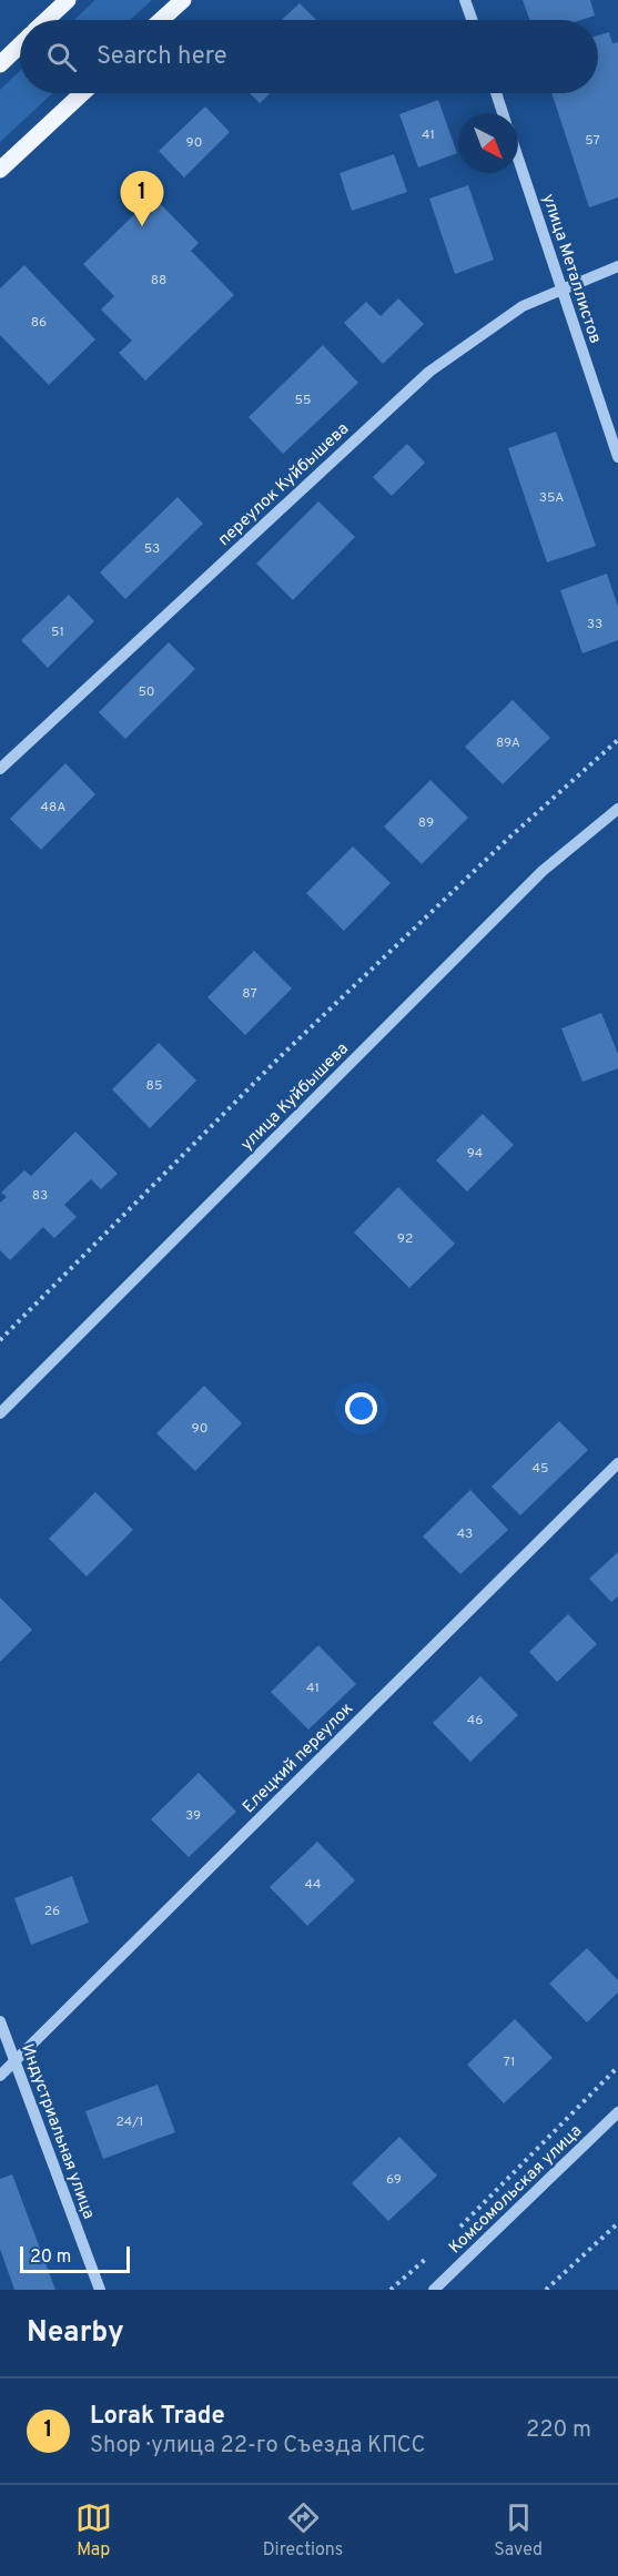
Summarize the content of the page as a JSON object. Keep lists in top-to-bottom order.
{
  "streets": {
    "street": [
      "улица Металлистов",
      "переулок Куйбышева",
      "улица Куйбышева",
      "Елецкий переулок",
      "Индустриальная улица",
      "Комсомольская улица"
    ]
  },
  "crossings": [
    ["улица Металлистов", "переулок Куйбышева"],
    ["Елецкий переулок", "Индустриальная улица"]
  ],
  "house_numbers": [
    "41",
    "57",
    "90",
    "88",
    "86",
    "55",
    "35А",
    "53",
    "33",
    "51",
    "50",
    "89А",
    "48А",
    "89",
    "87",
    "85",
    "94",
    "83",
    "92",
    "90",
    "45",
    "43",
    "41",
    "46",
    "39",
    "44",
    "26",
    "71",
    "24/1",
    "69"
  ],
  "scale_bar": "20 m",
  "north": "bottom right",
  "page": {
    "search": "Search here",
    "pins": "1",
    "scale": "20 m",
    "heading": "Nearby",
    "list": [
      {
        "mark": "1",
        "name": "Lorak Trade",
        "note": "Shop · улица 22-го Съезда КПСС",
        "value": "220 m"
      }
    ],
    "nav": ["Map", "Directions", "Saved"]
  }
}
